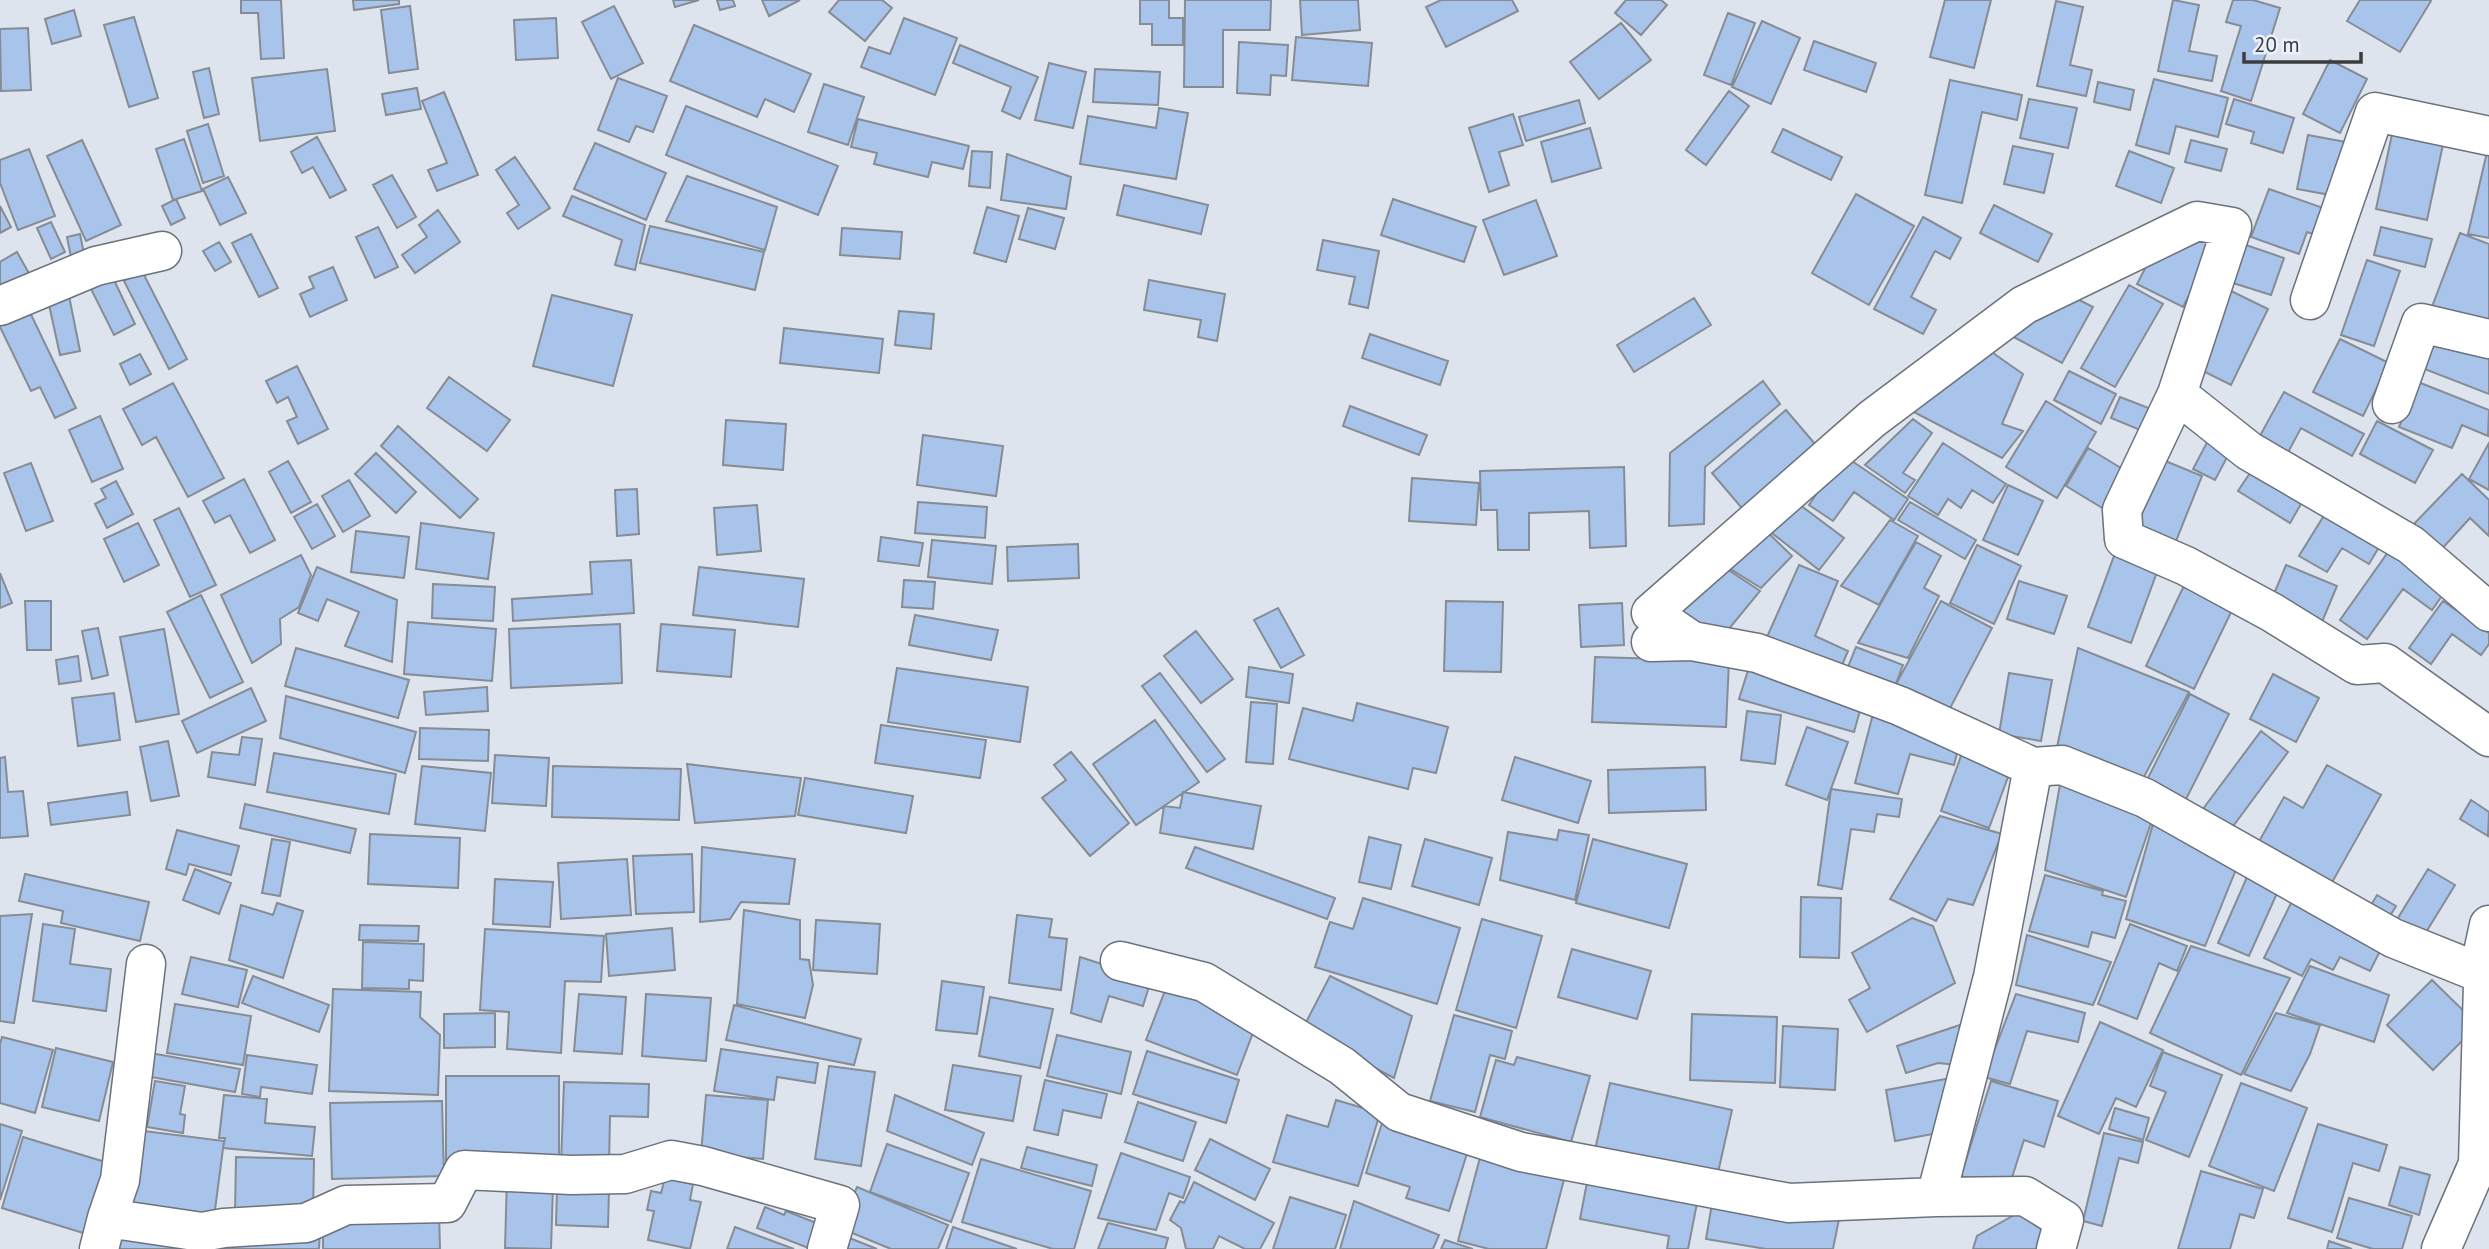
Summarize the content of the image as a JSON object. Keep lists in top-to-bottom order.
{
  "scale_bar": "20 m"
}
